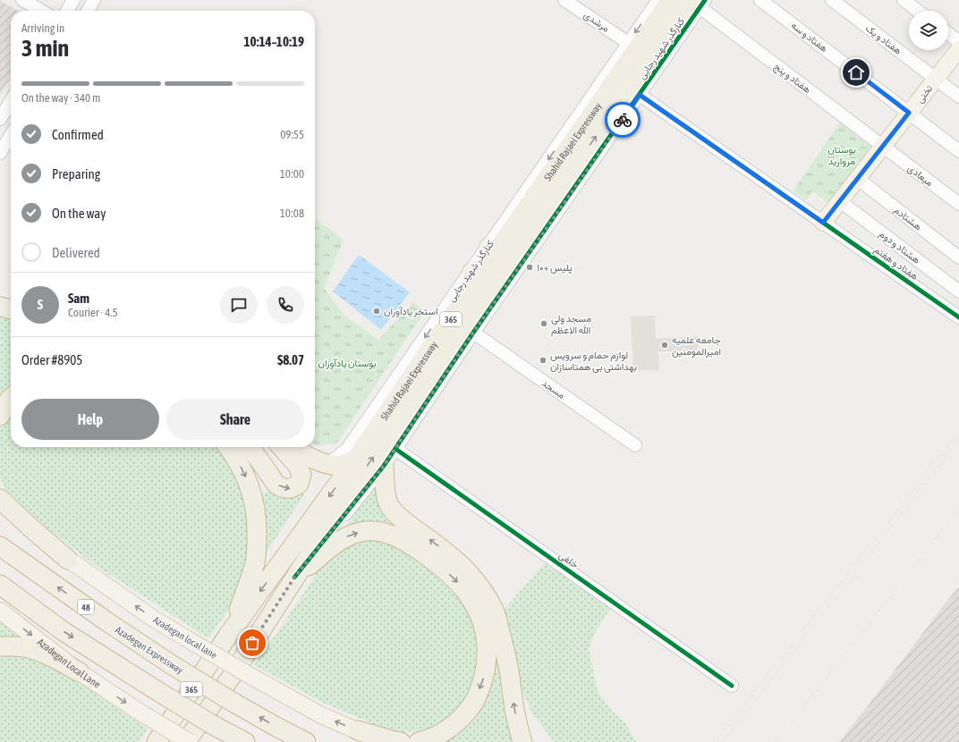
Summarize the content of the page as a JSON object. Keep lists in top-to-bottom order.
{
  "streets": {
    "highway": [
      "Shahid Rajaei Expressway",
      "365",
      "48",
      "Azadegan Expressway"
    ],
    "main road": ["تختی", "Azadegan local lane", "Azadegan Local Lane"],
    "street": [
      "مرشدی",
      "هفتاد و سه",
      "هفتاد و یک",
      "کنارگذر شهید رجایی",
      "هفتاد و پنج",
      "میعادی",
      "هشتادم",
      "هشتاد و دوم",
      "هفتاد و هفتم",
      "مسجد",
      "خلفی"
    ]
  },
  "crossings": [
    ["مرشدی", "کنارگذر شهید رجایی"],
    ["هفتاد و سه", "تختی"],
    ["هفتاد و یک", "تختی"],
    ["کنارگذر شهید رجایی", "هفتاد و پنج"],
    ["کنارگذر شهید رجایی", "Shahid Rajaei Expressway"],
    ["کنارگذر شهید رجایی", "هفتاد و هفتم"],
    ["کنارگذر شهید رجایی", "مسجد"],
    ["کنارگذر شهید رجایی", "خلفی"],
    ["هفتاد و پنج", "تختی"],
    ["هفتاد و پنج", "Shahid Rajaei Expressway"],
    ["هفتاد و پنج", "میعادی"],
    ["تختی", "میعادی"],
    ["تختی", "هشتادم"],
    ["تختی", "هشتاد و دوم"],
    ["تختی", "هفتاد و هفتم"],
    ["Shahid Rajaei Expressway", "مسجد"]
  ],
  "one_way": ["Azadegan local lane", "Azadegan Local Lane"],
  "parks": ["بوستان مروارید", "بوستان یادآوران"],
  "places": [
    "پلیس +۱۰",
    "استخر یادآوران",
    "مسجد ولی الله الاعظم",
    "جامعه علمیه امیرالمومنین",
    "لوازم حمام و سرویس بهداشتی بی همتاسازان"
  ],
  "page": {
    "heading": ["3 min", "Arriving in", "10:14–10:19"],
    "panel": [
      "Sam",
      "Courier · 4.5",
      "Order #8905",
      "$8.07"
    ],
    "bar": "On the way · 340 m",
    "list": [
      ["Confirmed", "09:55"],
      ["Preparing", "10:00"],
      ["On the way", "10:08"],
      "Delivered"
    ],
    "round": "S",
    "buttons": ["Help", "Share"]
  }
}
